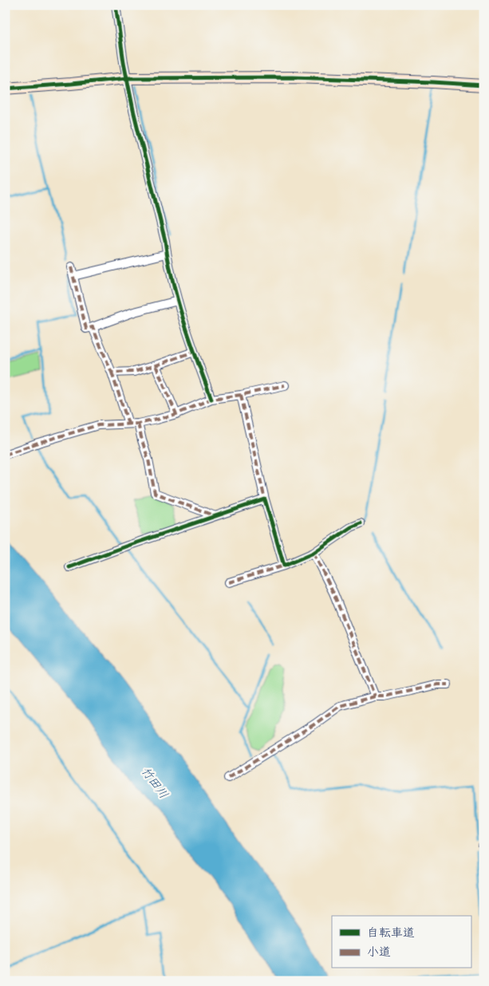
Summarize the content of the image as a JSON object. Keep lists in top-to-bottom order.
{
  "water": ["竹田川"],
  "legend": ["自転車道", "小道"]
}
